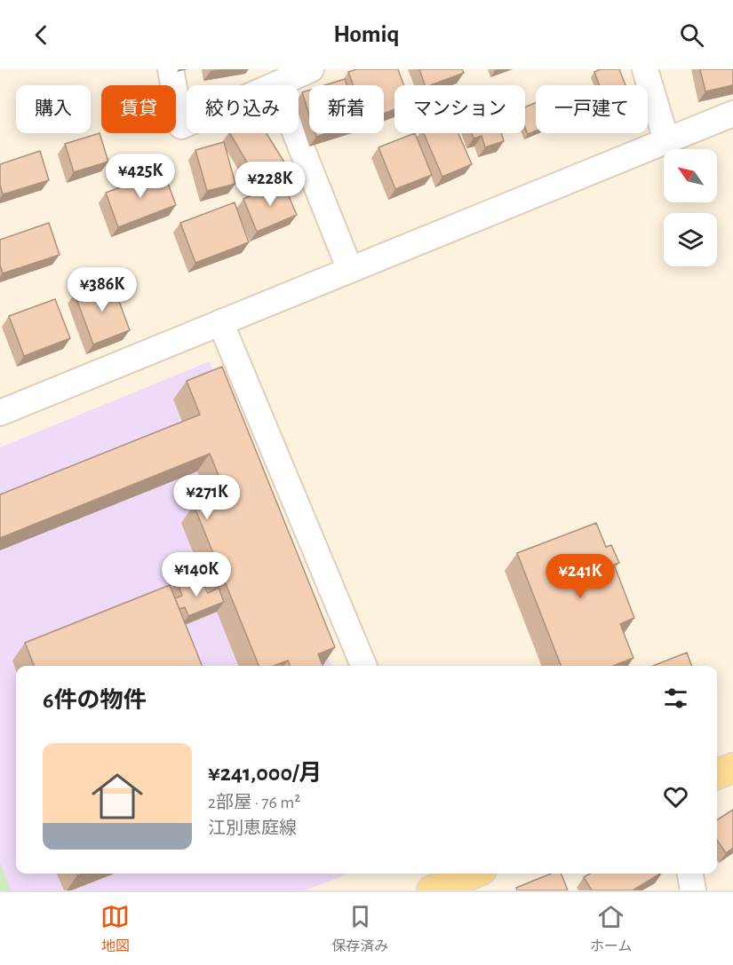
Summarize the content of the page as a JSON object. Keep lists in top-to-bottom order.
{
  "north": "top left",
  "page": {
    "header": "Homiq",
    "chip": [
      "購入",
      "賃貸",
      "絞り込み",
      "新着",
      "マンション",
      "一戸建て"
    ],
    "price": [
      "¥425K",
      "¥228K",
      "¥386K",
      "¥271K",
      "¥140K",
      "¥241K"
    ],
    "heading": "6件の物件",
    "list": [
      {
        "name": "¥241,000/月",
        "note": "2部屋 · 76 m² · 江別恵庭線"
      }
    ],
    "tabs": ["地図", "保存済み", "ホーム"]
  }
}
